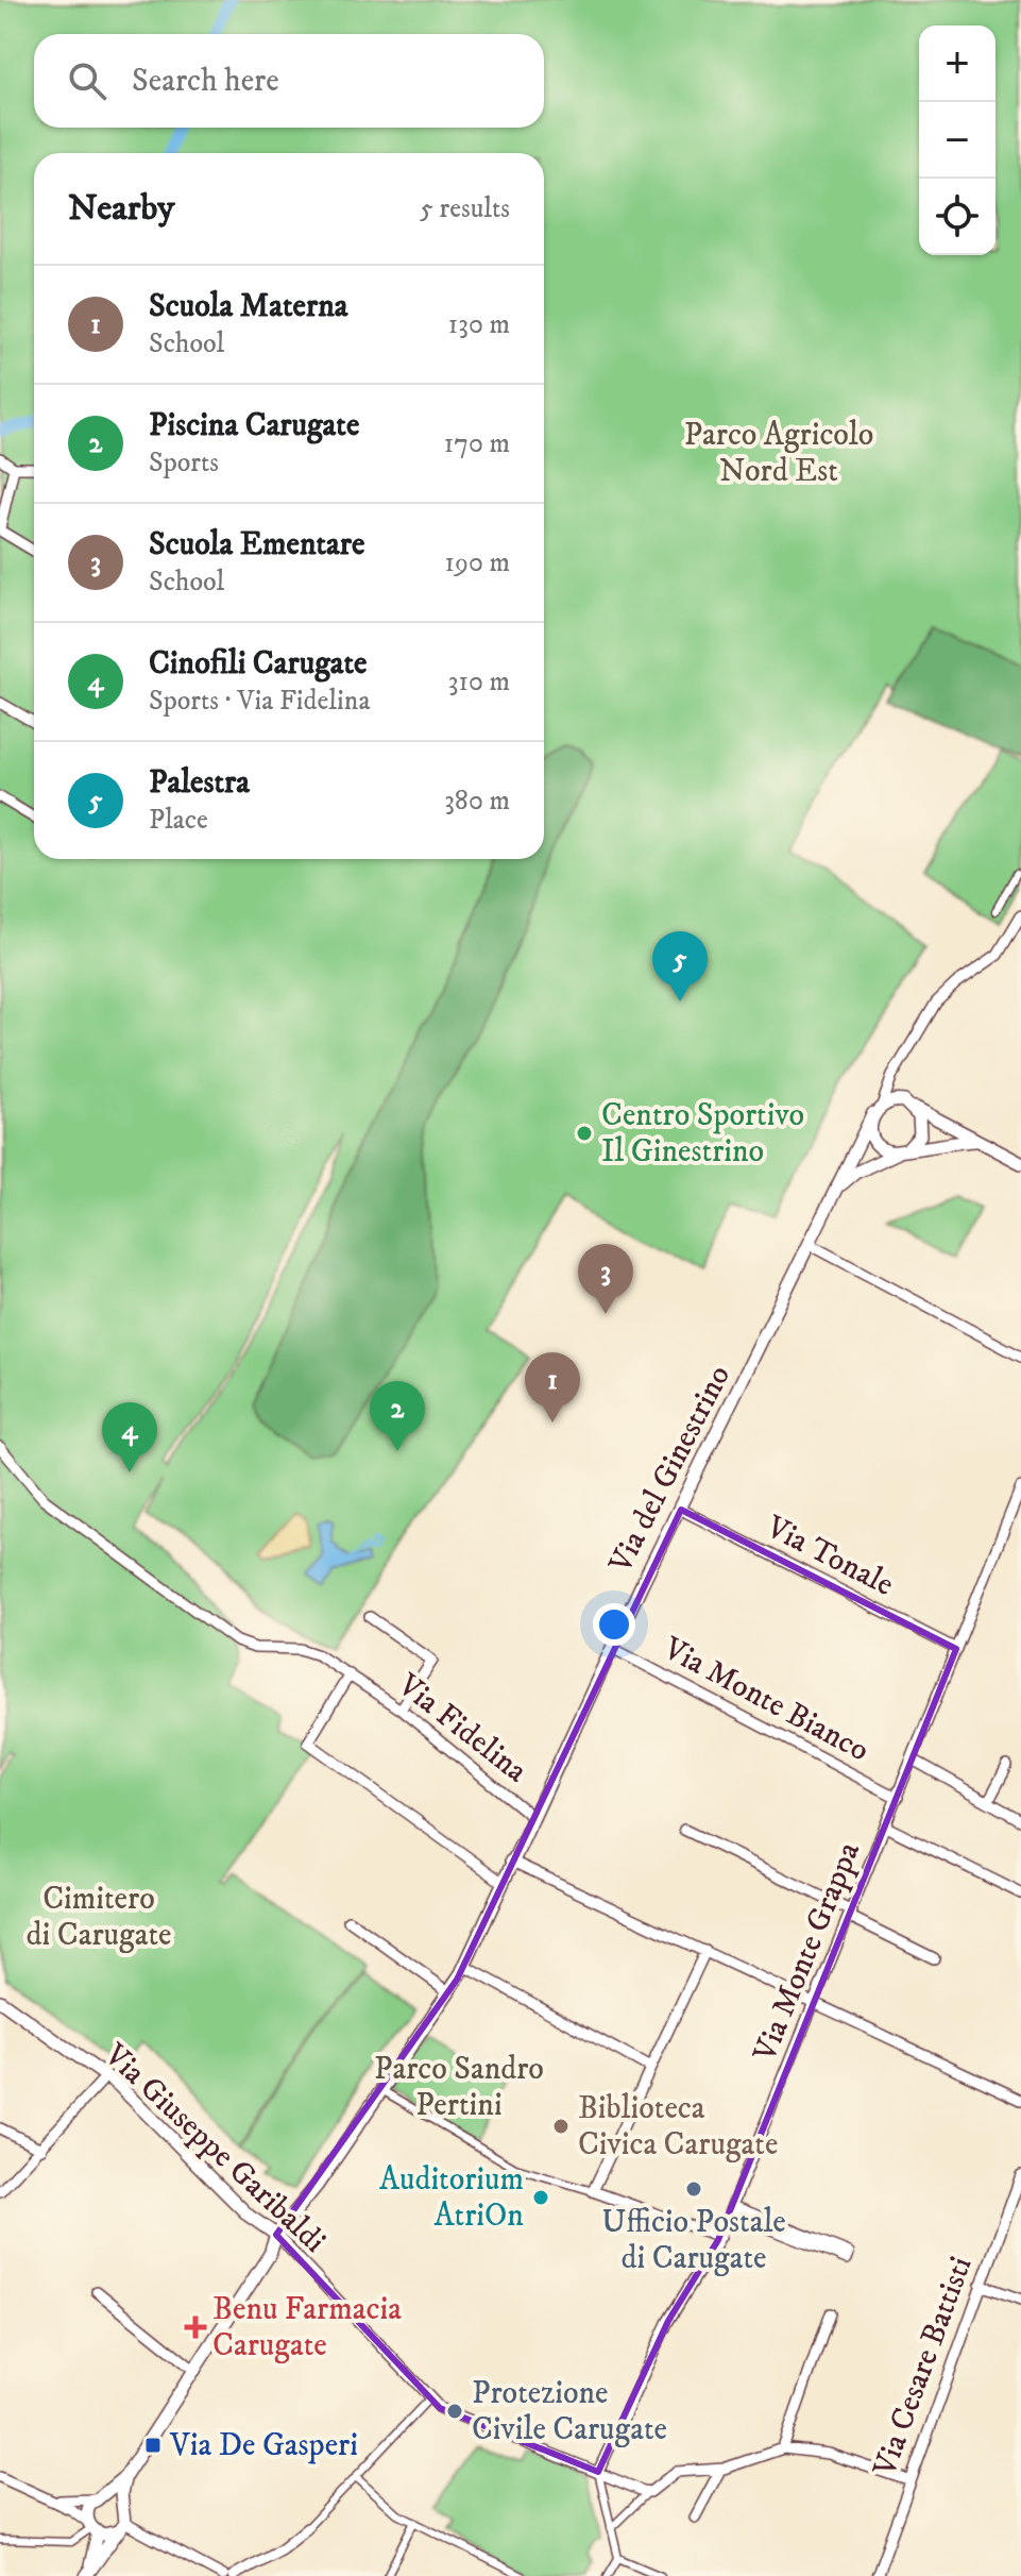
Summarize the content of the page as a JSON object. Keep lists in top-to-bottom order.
{
  "streets": {
    "street": [
      "Via del Ginestrino",
      "Via Tonale",
      "Via Monte Bianco",
      "Via Fidelina",
      "Via Monte Grappa",
      "Via Giuseppe Garibaldi",
      "Via Cesare Battisti"
    ]
  },
  "crossings": [
    ["Via del Ginestrino", "Via Tonale"],
    ["Via del Ginestrino", "Via Monte Bianco"],
    ["Via del Ginestrino", "Via Fidelina"],
    ["Via Tonale", "Via Monte Grappa"],
    ["Via Monte Bianco", "Via Monte Grappa"],
    ["Via Fidelina", "Via Giuseppe Garibaldi"],
    ["Via Monte Grappa", "Via Giuseppe Garibaldi"]
  ],
  "parks": ["Parco Agricolo Nord Est", "Cimitero di Carugate", "Parco Sandro Pertini"],
  "places": {
    "other": [
      "Centro Sportivo Il Ginestrino",
      "Biblioteca Civica Carugate",
      "Ufficio Postale di Carugate",
      "Auditorium AtriOn",
      "Protezione Civile Carugate"
    ],
    "health": ["Benu Farmacia Carugate"],
    "transit": ["Via De Gasperi"]
  },
  "page": {
    "map_buttons": ["+", "−"],
    "search": "Search here",
    "heading": ["Nearby", "5 results"],
    "list": [
      {
        "mark": "1",
        "name": "Scuola Materna",
        "note": "School",
        "value": "130 m"
      },
      {
        "mark": "2",
        "name": "Piscina Carugate",
        "note": "Sports",
        "value": "170 m"
      },
      {
        "mark": "3",
        "name": "Scuola Ementare",
        "note": "School",
        "value": "190 m"
      },
      {
        "mark": "4",
        "name": "Cinofili Carugate",
        "note": "Sports · Via Fidelina",
        "value": "310 m"
      },
      {
        "mark": "5",
        "name": "Palestra",
        "note": "Place",
        "value": "380 m"
      }
    ],
    "pins": [
      "5",
      "3",
      "1",
      "2",
      "4"
    ]
  }
}
